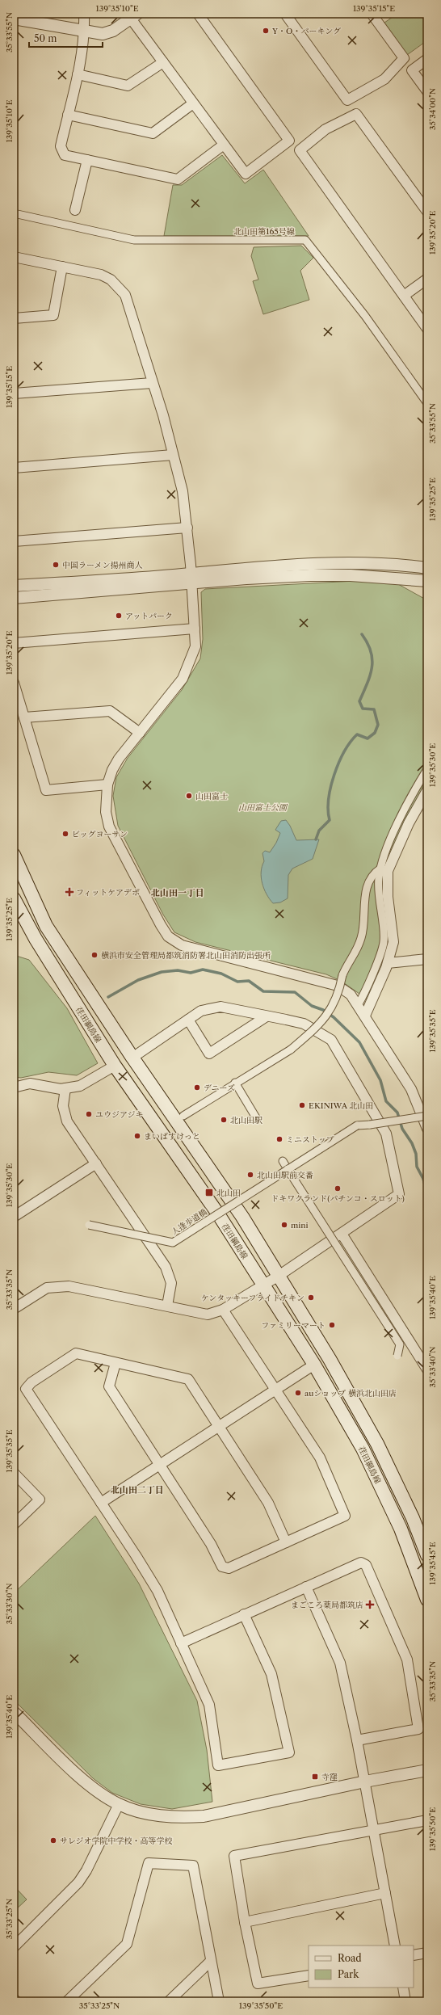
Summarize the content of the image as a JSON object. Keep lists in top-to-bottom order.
{
  "streets": {
    "main road": ["荏田綱島線"],
    "street": ["北山田第165号線", "人逢歩道橋"]
  },
  "districts": ["北山田一丁目", "北山田二丁目"],
  "parks": ["山田富士公園"],
  "places": {
    "other": [
      "Y・O・パーキング",
      "中国ラーメン揚州商人",
      "アットパーク",
      "山田富士",
      "ビッグヨーサン",
      "横浜市安全管理局都筑消防署北山田消防出張所",
      "デニーズ",
      "EKINIWA 北山田",
      "ユウジアジキ",
      "北山田駅",
      "まいばすけっと",
      "ミニストップ",
      "北山田駅前交番",
      "ドキワクランド(パチンコ・スロット)",
      "mini",
      "ケンタッキーフライドチキン",
      "ファミリーマート",
      "auショップ 横浜北山田店",
      "サレジオ学院中学校・高等学校"
    ],
    "health": ["フィットケアデポ", "まごころ薬局都筑店"],
    "transit": ["北山田", "寺窪"]
  },
  "legend": ["Road", "Park"],
  "scale_bar": "50 m",
  "coordinates": [
    "139°35'10\"E",
    "139°35'15\"E",
    "35°33'55\"N",
    "35°34'00\"N",
    "139°35'20\"E",
    "139°35'25\"E",
    "139°35'30\"E",
    "139°35'35\"E",
    "35°33'35\"N",
    "139°35'40\"E",
    "35°33'40\"N",
    "139°35'45\"E",
    "35°33'30\"N",
    "139°35'50\"E",
    "35°33'25\"N"
  ]
}
